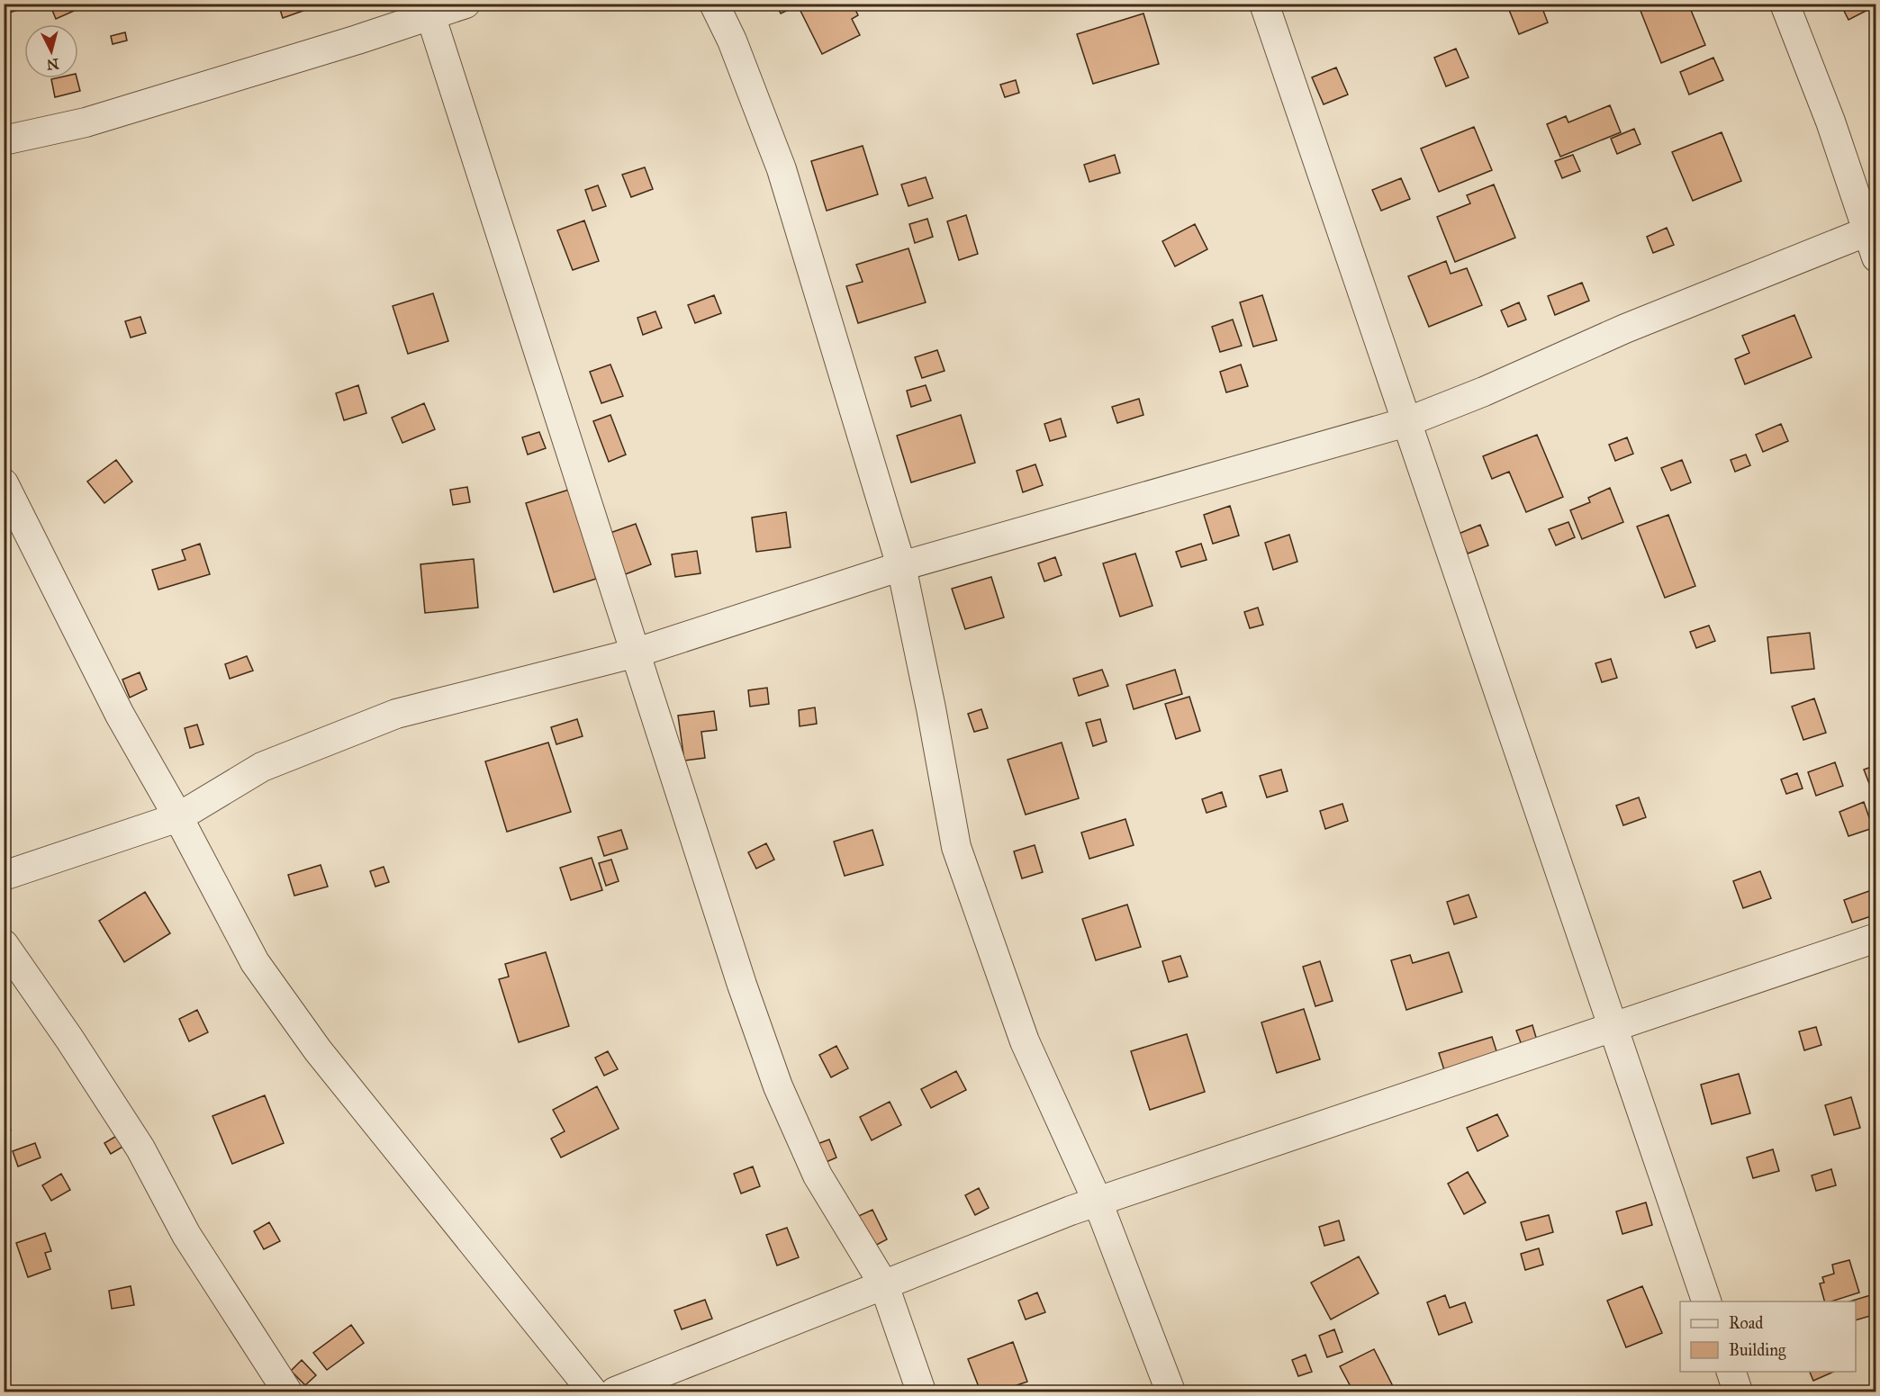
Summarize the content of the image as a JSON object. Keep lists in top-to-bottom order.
{
  "legend": ["Road", "Building"],
  "north": "bottom"
}
